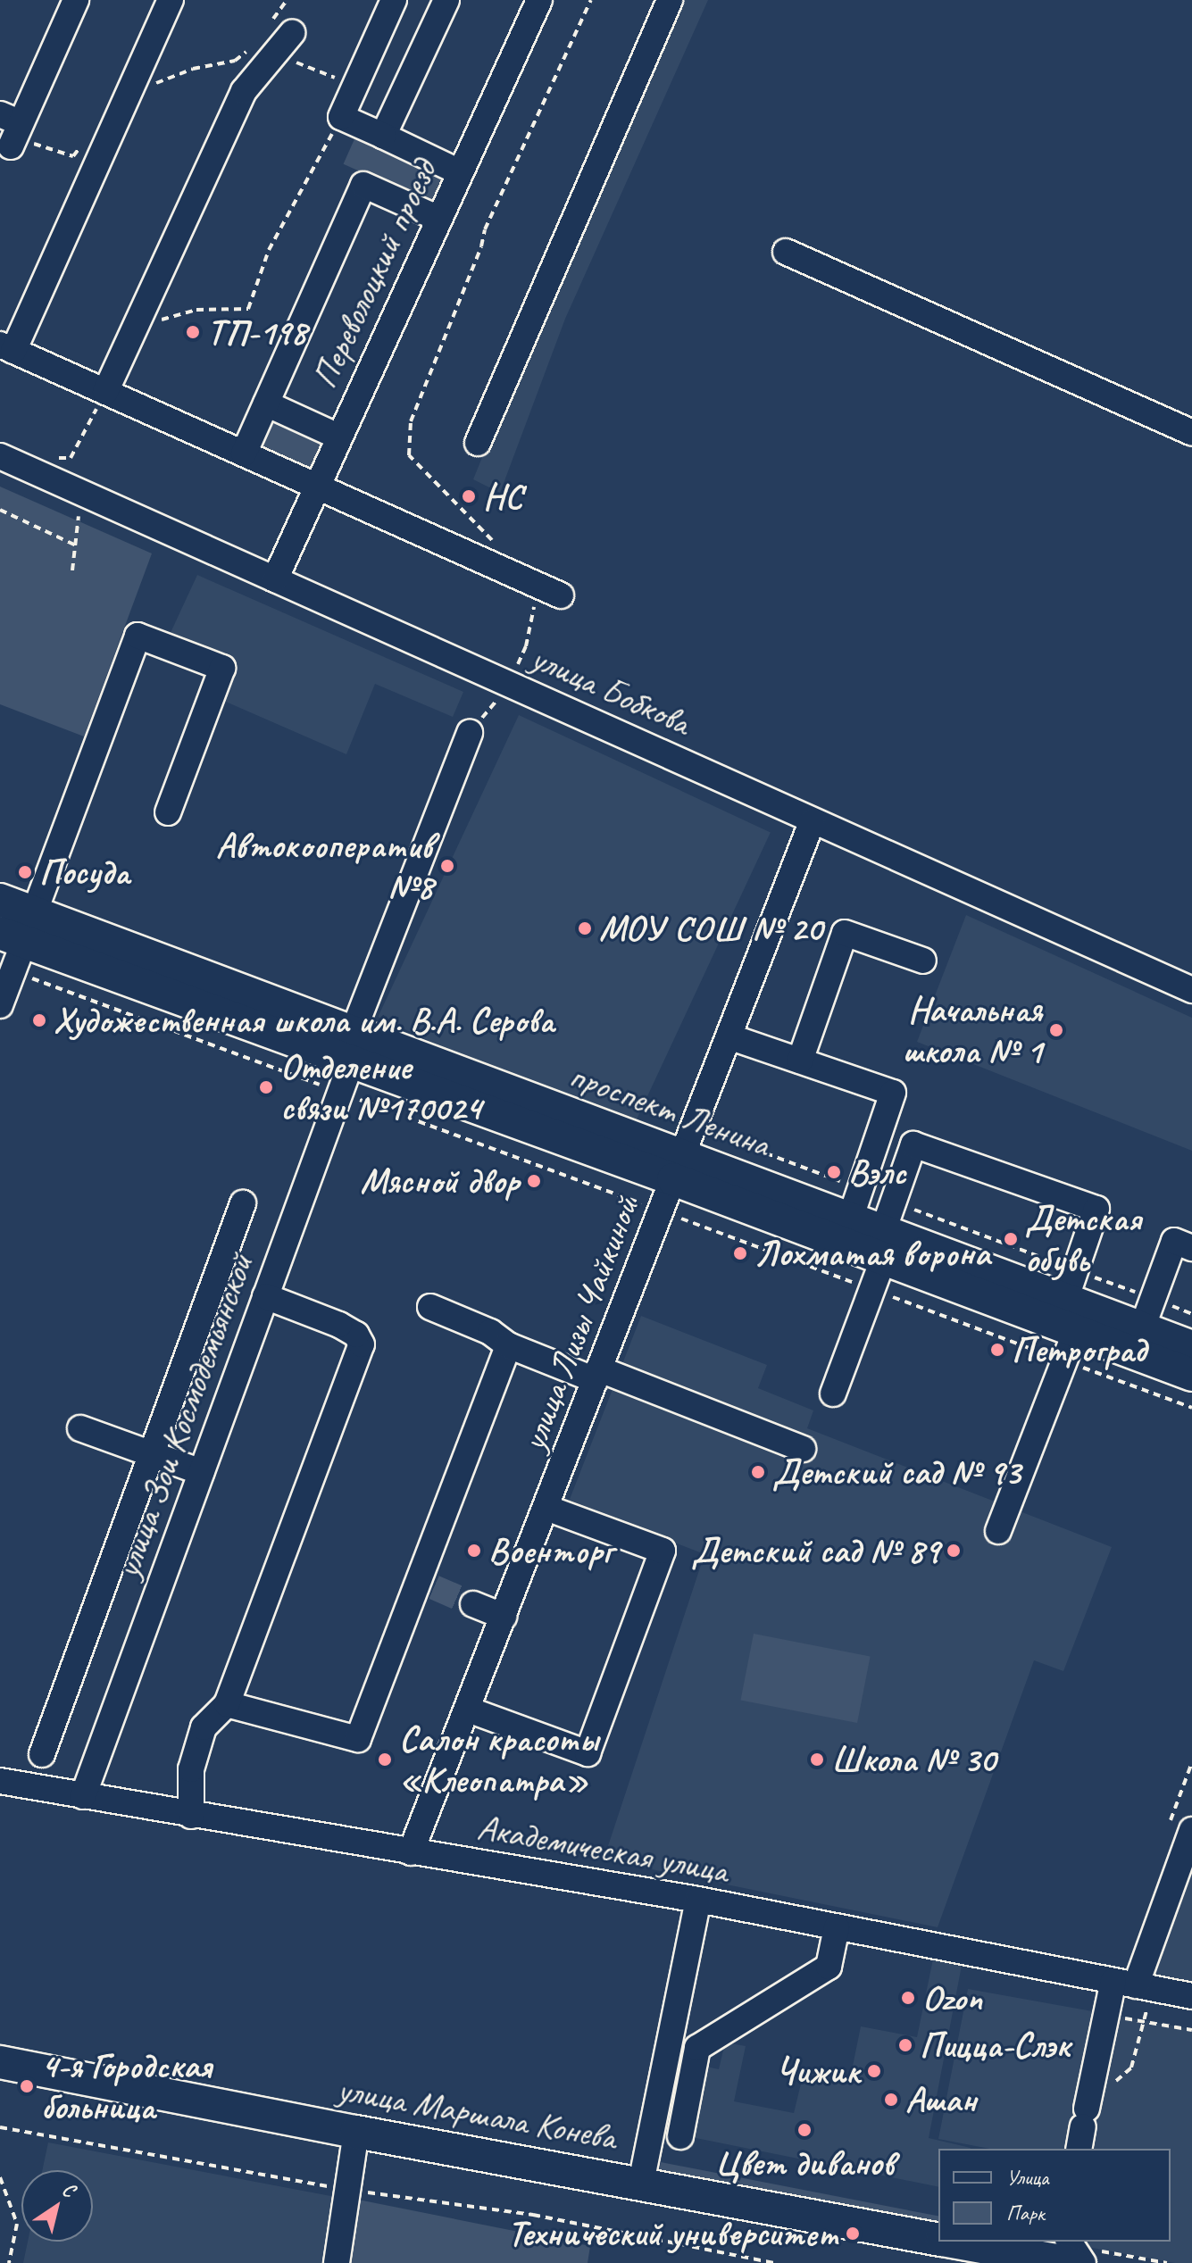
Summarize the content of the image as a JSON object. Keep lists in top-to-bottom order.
{
  "streets": {
    "main road": ["проспект Ленина", "улица Маршала Конева"],
    "street": [
      "Переволоцкий проезд",
      "улица Бобкова",
      "улица Лизы Чайкиной",
      "улица Зои Космодемьянской",
      "Академическая улица"
    ]
  },
  "crossings": [
    ["Переволоцкий проезд", "улица Бобкова"],
    ["улица Бобкова", "улица Лизы Чайкиной"],
    ["проспект Ленина", "улица Лизы Чайкиной"],
    ["проспект Ленина", "улица Зои Космодемьянской"],
    ["улица Лизы Чайкиной", "Академическая улица"],
    ["улица Зои Космодемьянской", "Академическая улица"]
  ],
  "places": [
    "ТП-198",
    "НС",
    "Автокооператив №8",
    "Посуда",
    "МОУ СОШ № 20",
    "Художественная школа им. В.А. Серова",
    "Начальная школа № 1",
    "Отделение связи №170024",
    "Вэлс",
    "Мясной двор",
    "Детская обувь",
    "Лохматая ворона",
    "Петроград",
    "Детский сад № 93",
    "Военторг",
    "Детский сад № 89",
    "Салон красоты «Клеопатра»",
    "Школа № 30",
    "Ozon",
    "Пицца-Слэк",
    "Чижик",
    "4-я Городская больница",
    "Ашан",
    "Цвет диванов",
    "Технический университет"
  ],
  "legend": ["Улица", "Парк"],
  "north": "top right"
}
